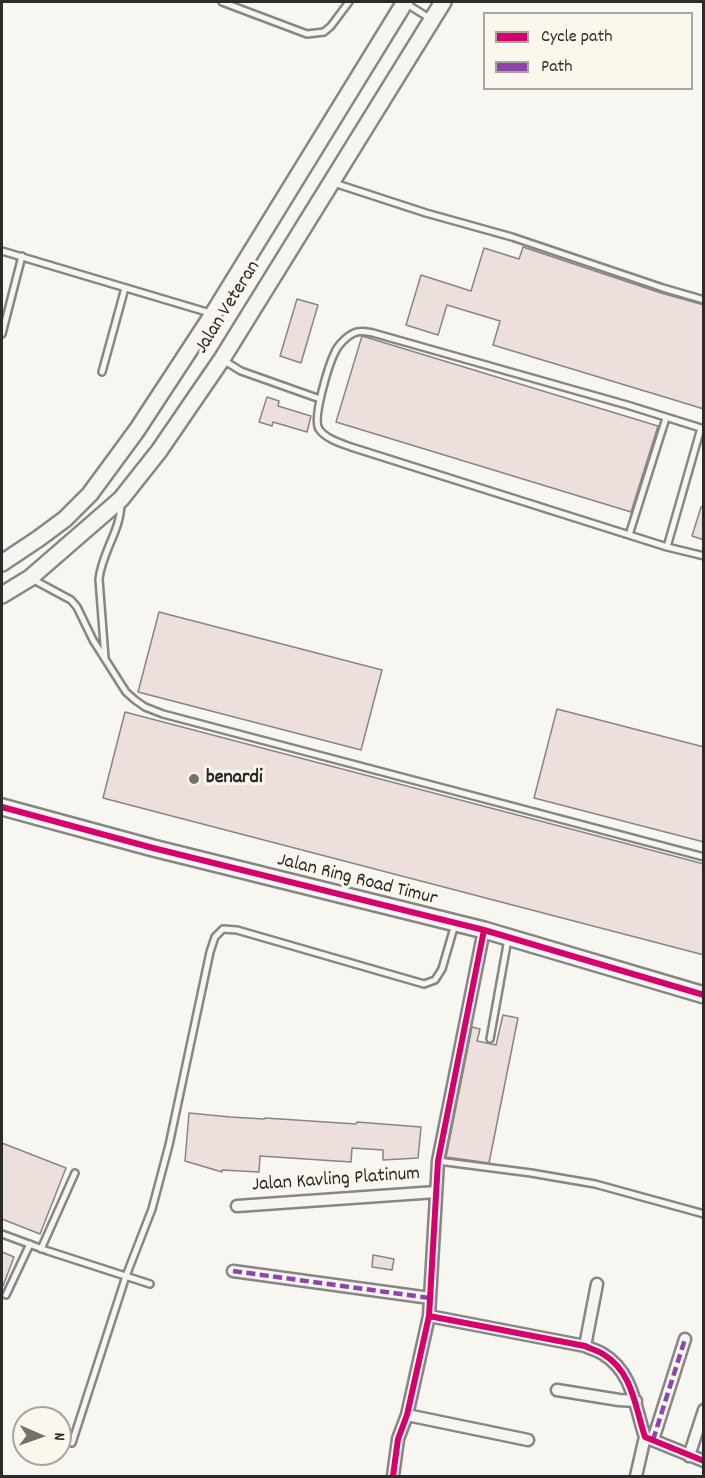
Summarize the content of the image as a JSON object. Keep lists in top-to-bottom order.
{
  "streets": {
    "main road": ["Jalan Veteran", "Jalan Ring Road Timur"],
    "street": ["Jalan Kavling Platinum"]
  },
  "places": ["benardi"],
  "legend": ["Cycle path", "Path"],
  "north": "right"
}
